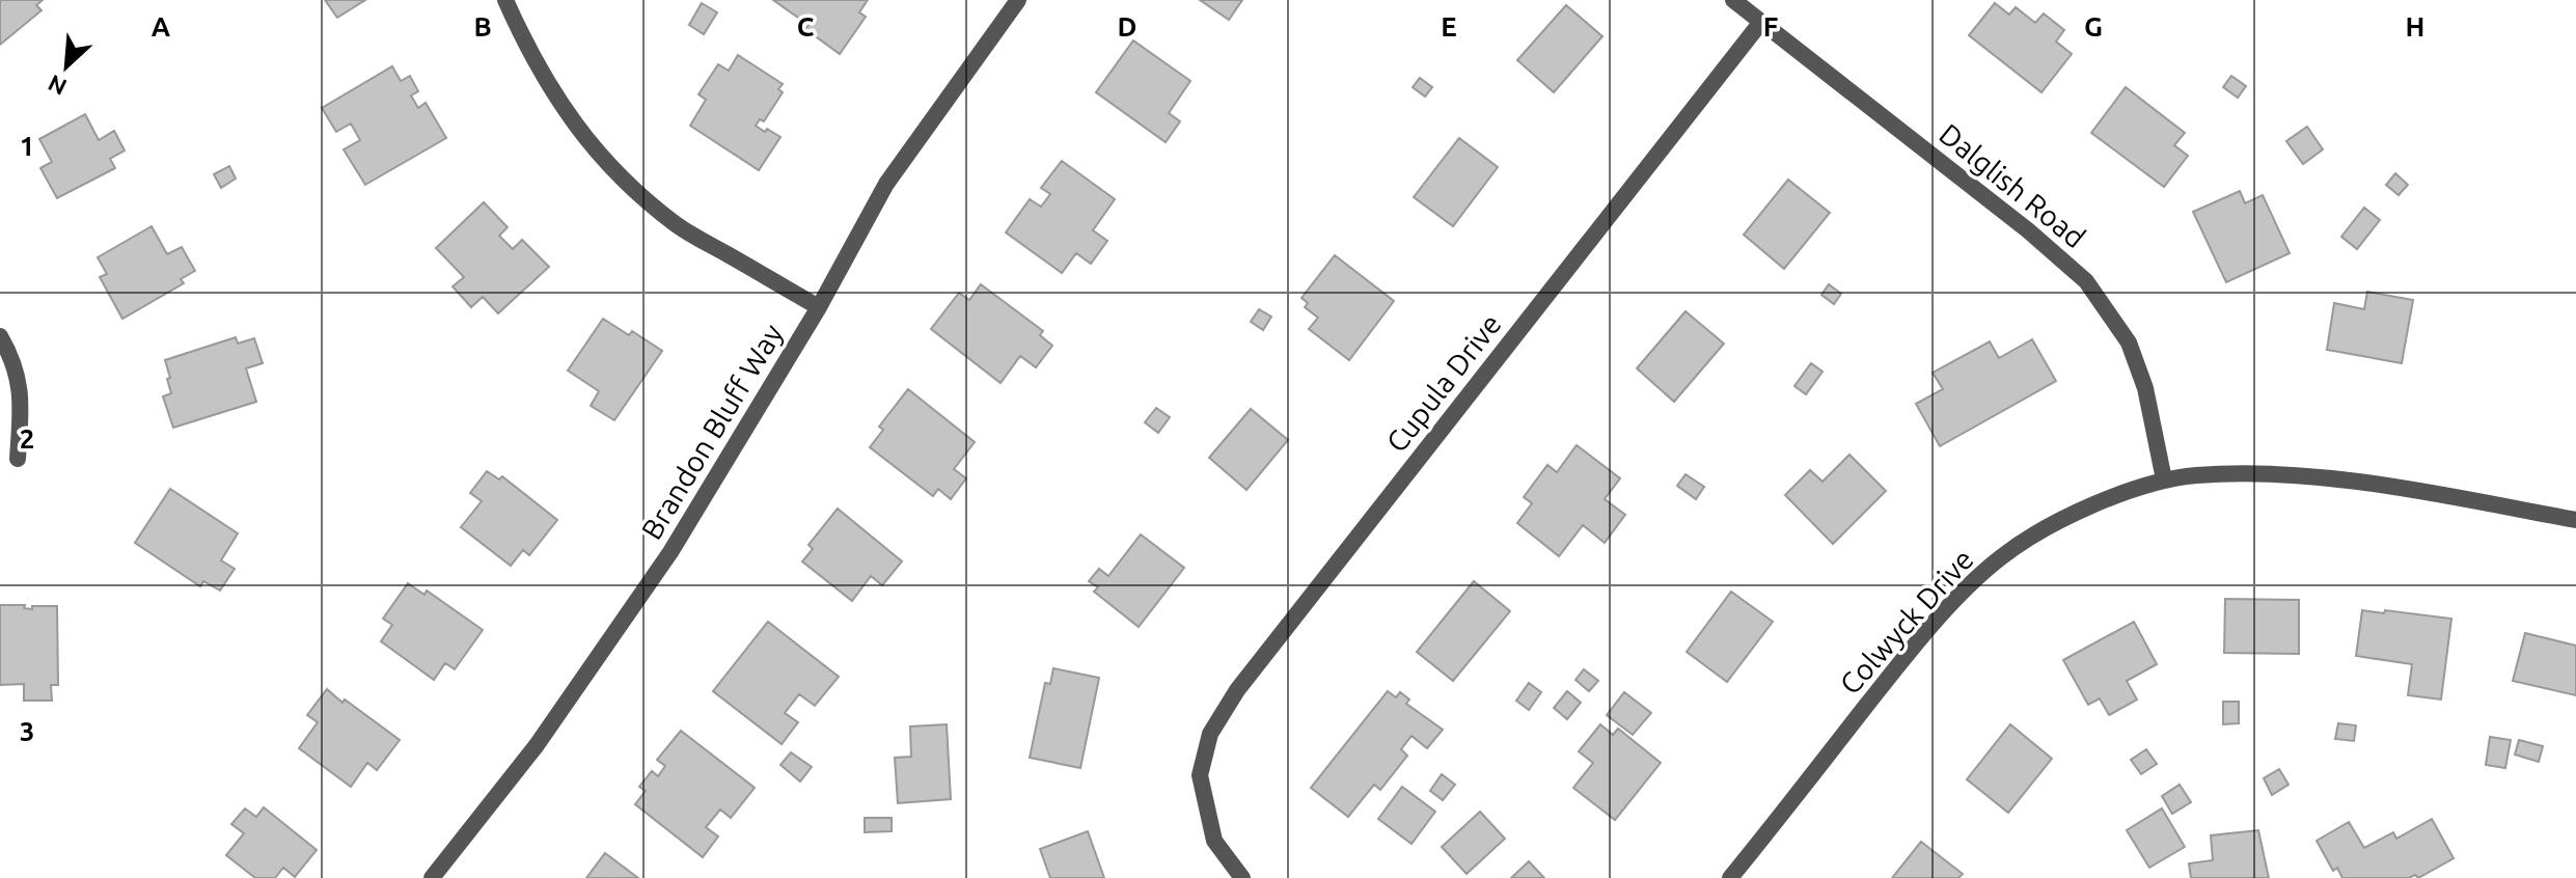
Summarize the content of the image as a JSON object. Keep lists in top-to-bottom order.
{
  "streets": {
    "street": [
      "Dalglish Road",
      "Cupula Drive",
      "Brandon Bluff Way",
      "Colwyck Drive"
    ]
  },
  "crossings": [
    ["Dalglish Road", "Cupula Drive"],
    ["Dalglish Road", "Colwyck Drive"]
  ],
  "north": "bottom left",
  "grid": {
    "columns": [
      "A",
      "B",
      "C",
      "D",
      "E",
      "F",
      "G",
      "H"
    ],
    "rows": ["1", "2", "3"]
  }
}
